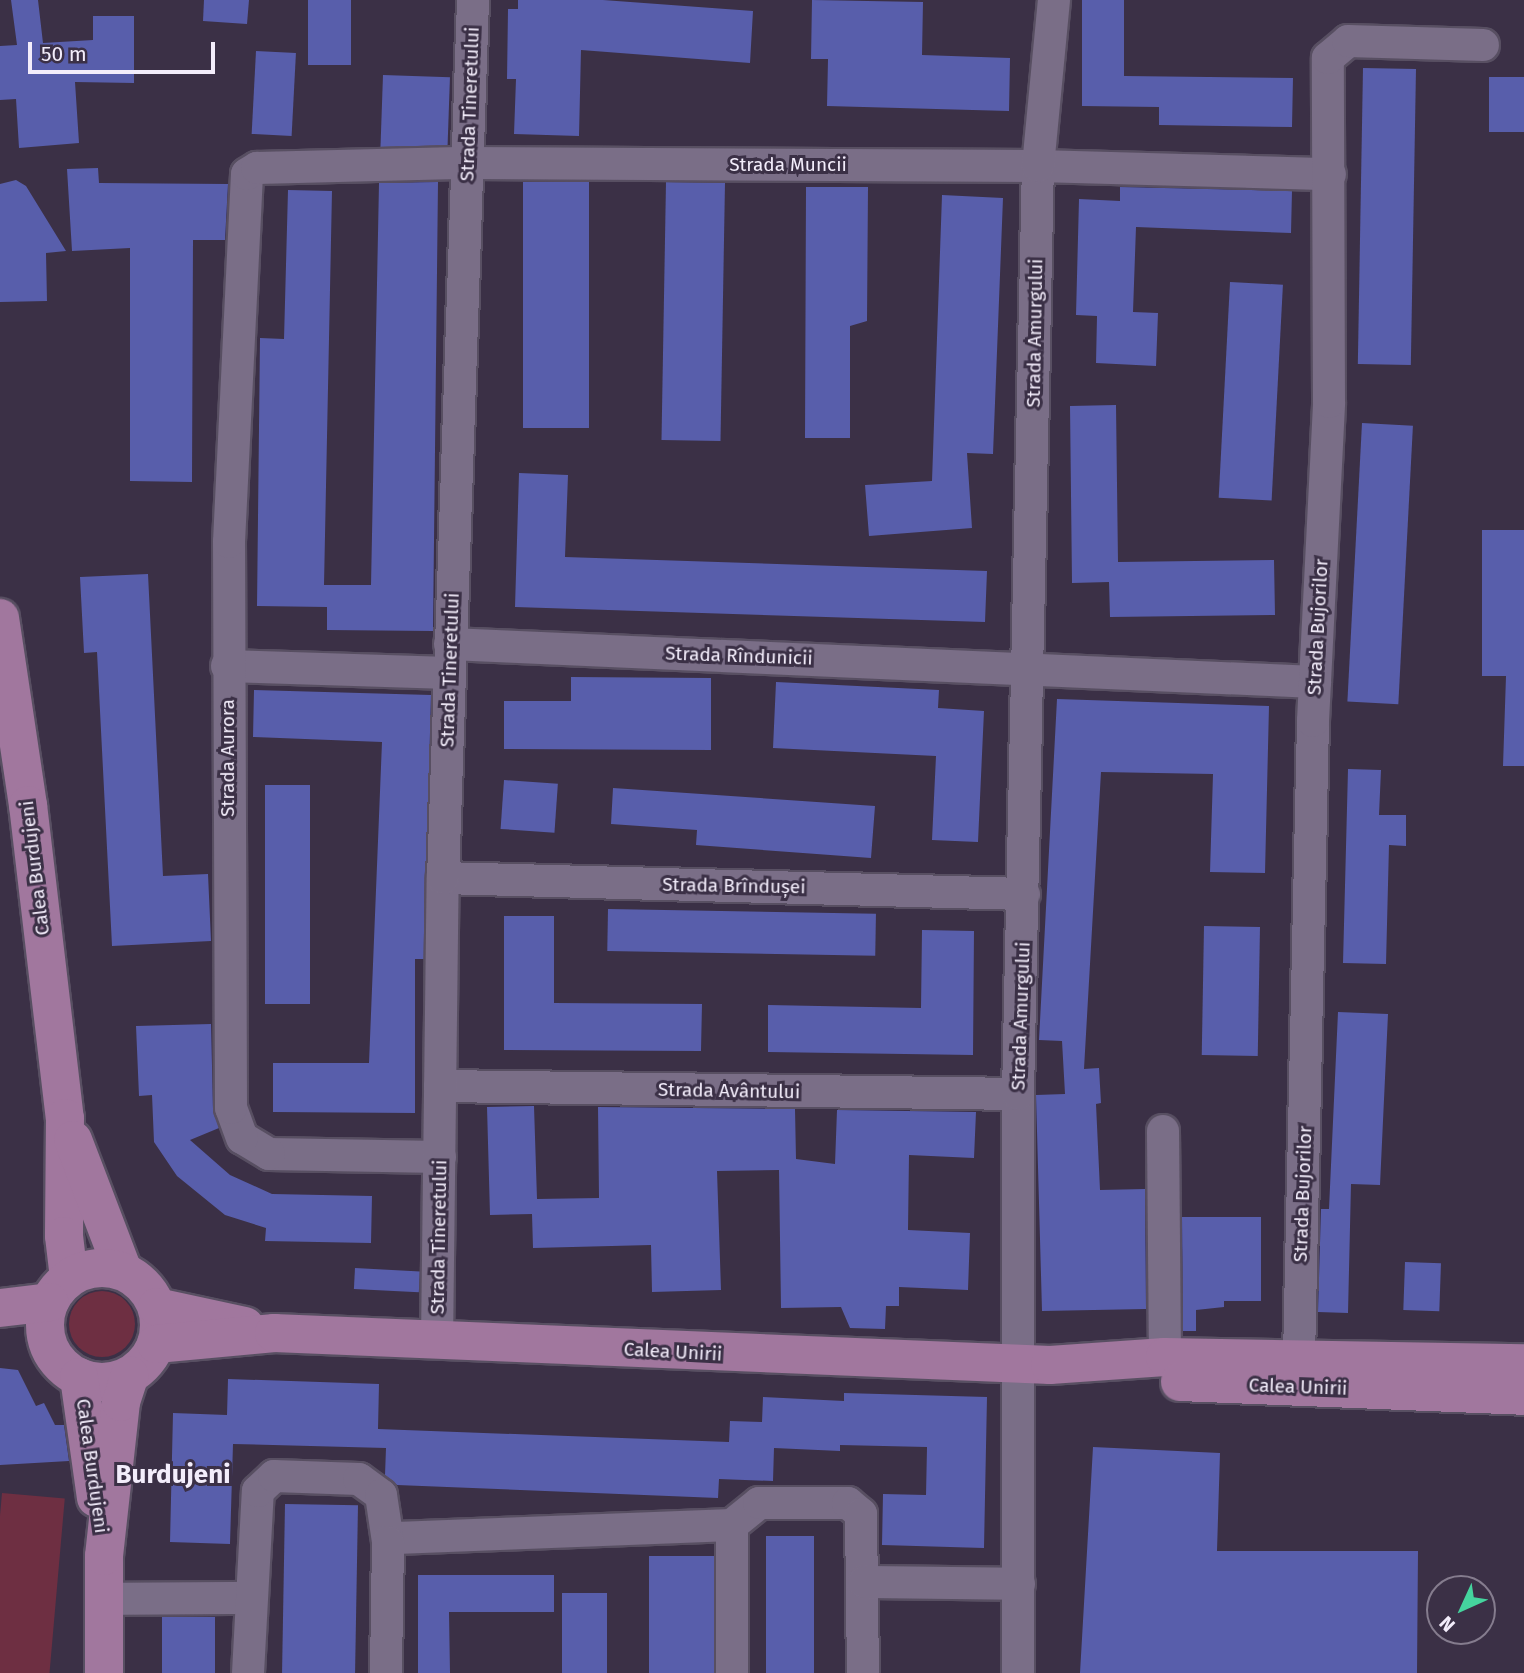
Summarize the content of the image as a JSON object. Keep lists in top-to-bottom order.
{
  "streets": {
    "main road": ["Calea Burdujeni", "Calea Unirii"],
    "street": [
      "Strada Tineretului",
      "Strada Muncii",
      "Strada Amurgului",
      "Strada Bujorilor",
      "Strada Rîndunicii",
      "Strada Aurora",
      "Strada Brîndușei",
      "Strada Avântului"
    ]
  },
  "crossings": [
    ["Strada Tineretului", "Strada Muncii"],
    ["Strada Tineretului", "Strada Rîndunicii"],
    ["Strada Tineretului", "Strada Aurora"],
    ["Strada Tineretului", "Strada Brîndușei"],
    ["Strada Tineretului", "Strada Avântului"],
    ["Strada Tineretului", "Calea Unirii"],
    ["Strada Muncii", "Strada Amurgului"],
    ["Strada Muncii", "Strada Bujorilor"],
    ["Strada Muncii", "Strada Aurora"],
    ["Strada Amurgului", "Strada Rîndunicii"],
    ["Strada Amurgului", "Strada Brîndușei"],
    ["Strada Amurgului", "Strada Avântului"],
    ["Strada Amurgului", "Calea Unirii"],
    ["Strada Bujorilor", "Calea Unirii"],
    ["Strada Rîndunicii", "Strada Aurora"],
    ["Calea Burdujeni", "Calea Unirii"]
  ],
  "districts": ["Burdujeni"],
  "scale_bar": "50 m",
  "north": "bottom left"
}
